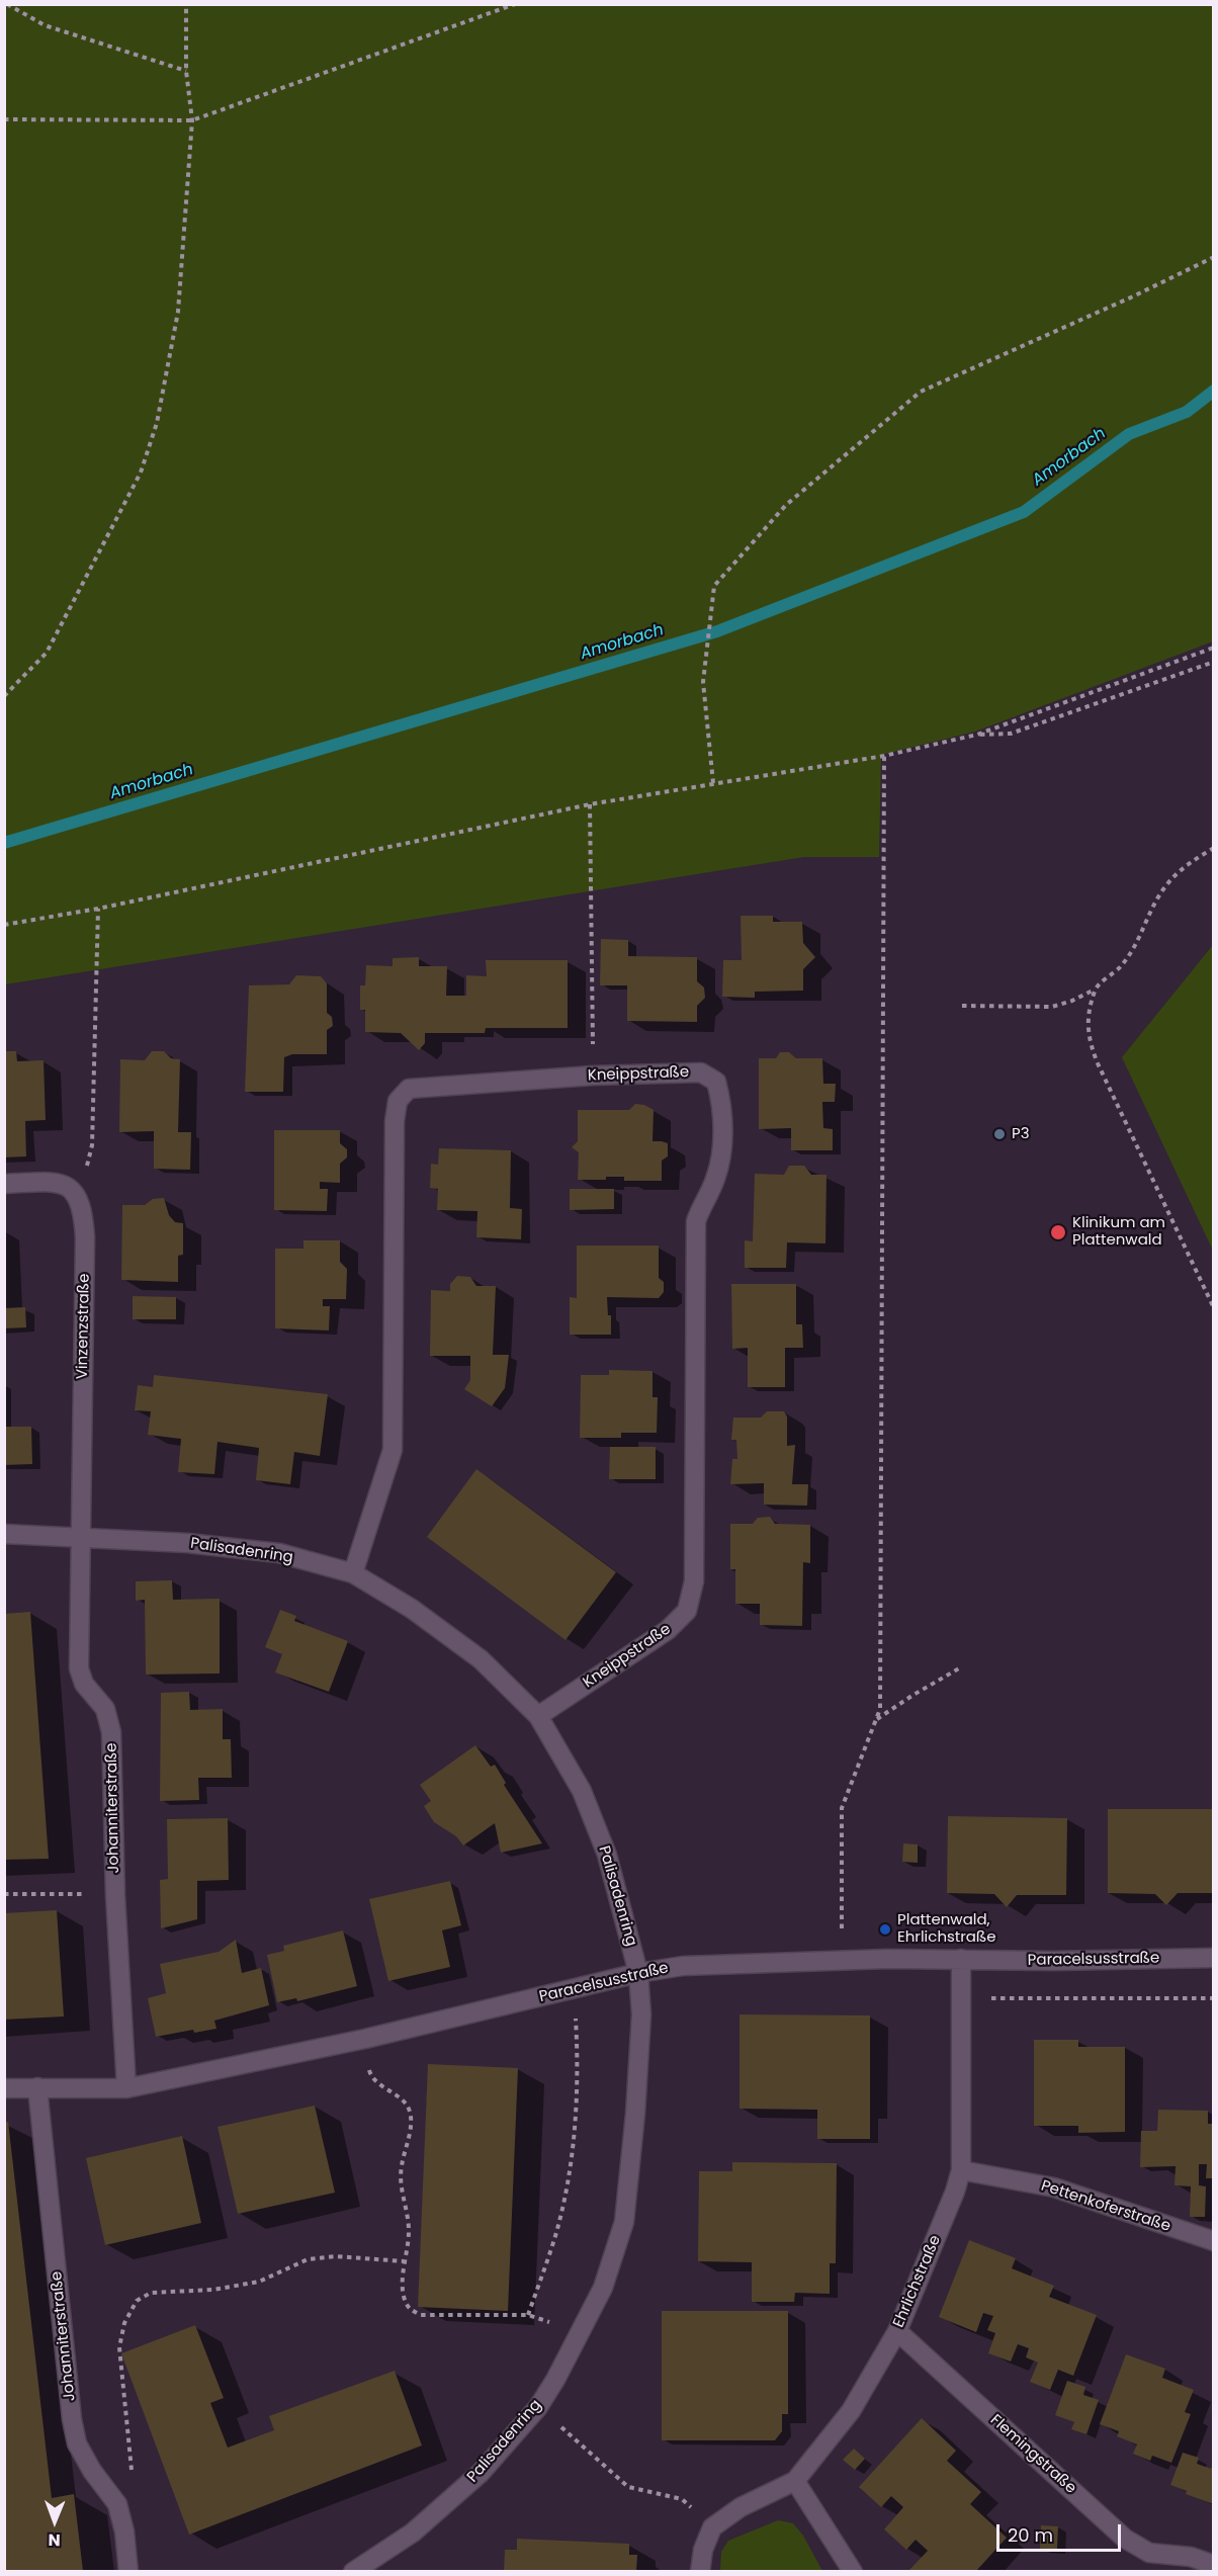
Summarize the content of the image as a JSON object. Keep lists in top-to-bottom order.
{
  "streets": {
    "street": [
      "Kneippstraße",
      "Vinzenzstraße",
      "Palisadenring",
      "Johanniterstraße",
      "Paracelsusstraße",
      "Pettenkoferstraße",
      "Ehrlichstraße",
      "Flemingstraße"
    ]
  },
  "crossings": [
    ["Kneippstraße", "Palisadenring"],
    ["Vinzenzstraße", "Palisadenring"],
    ["Vinzenzstraße", "Johanniterstraße"],
    ["Palisadenring", "Johanniterstraße"],
    ["Palisadenring", "Paracelsusstraße"],
    ["Johanniterstraße", "Paracelsusstraße"],
    ["Paracelsusstraße", "Ehrlichstraße"],
    ["Pettenkoferstraße", "Ehrlichstraße"],
    ["Ehrlichstraße", "Flemingstraße"]
  ],
  "water": ["Amorbach"],
  "places": ["P3", "Klinikum am Plattenwald", "Plattenwald, Ehrlichstraße"],
  "scale_bar": "20 m",
  "north": "bottom"
}
